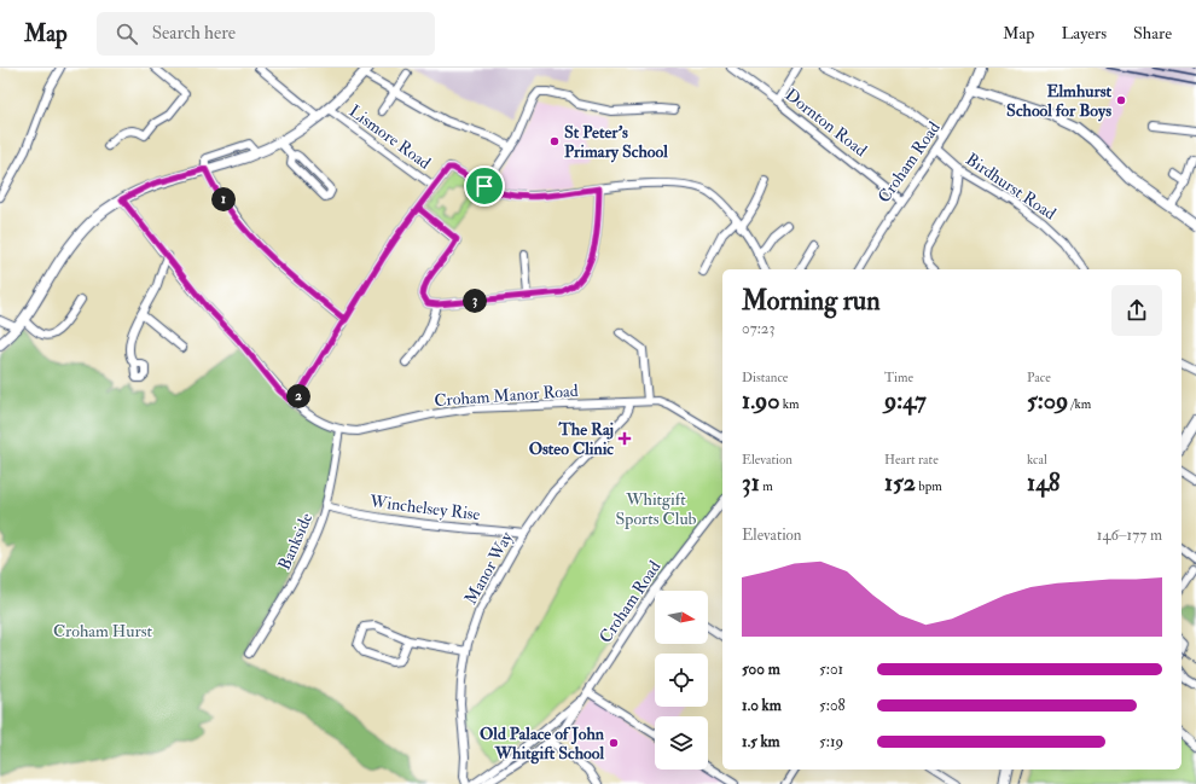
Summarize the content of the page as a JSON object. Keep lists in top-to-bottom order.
{
  "streets": {
    "main road": ["Croham Road"],
    "street": [
      "Dornton Road",
      "Lismore Road",
      "Birdhurst Road",
      "Croham Manor Road",
      "Winchelsey Rise",
      "Bankside",
      "Manor Way"
    ]
  },
  "crossings": [
    ["Dornton Road", "Croham Road"],
    ["Croham Road", "Birdhurst Road"],
    ["Croham Manor Road", "Bankside"],
    ["Croham Manor Road", "Manor Way"],
    ["Winchelsey Rise", "Bankside"],
    ["Winchelsey Rise", "Manor Way"]
  ],
  "parks": ["Whitgift Sports Club", "Croham Hurst"],
  "places": {
    "other": ["Elmhurst School for Boys", "St Peter's Primary School", "Old Palace of John Whitgift School"],
    "health": ["The Raj Osteo Clinic"]
  },
  "north": "right",
  "page": {
    "header": "Map",
    "search": "Search here",
    "nav": ["Map", "Layers", "Share"],
    "pins": ["1", "3", "2"],
    "heading": ["Morning run", "07:23"],
    "stats": [
      ["Distance", "1.90 km"],
      ["Time", "9:47"],
      ["Pace", "5:09 /km"],
      ["Elevation", "31 m"],
      ["Heart rate", "152 bpm"],
      ["kcal", "148"]
    ],
    "chart": ["Elevation", "146–177 m"],
    "list": [
      {
        "name": "500 m",
        "note": "5:01"
      },
      {
        "name": "1.0 km",
        "note": "5:08"
      },
      {
        "name": "1.5 km",
        "note": "5:19"
      }
    ]
  }
}
